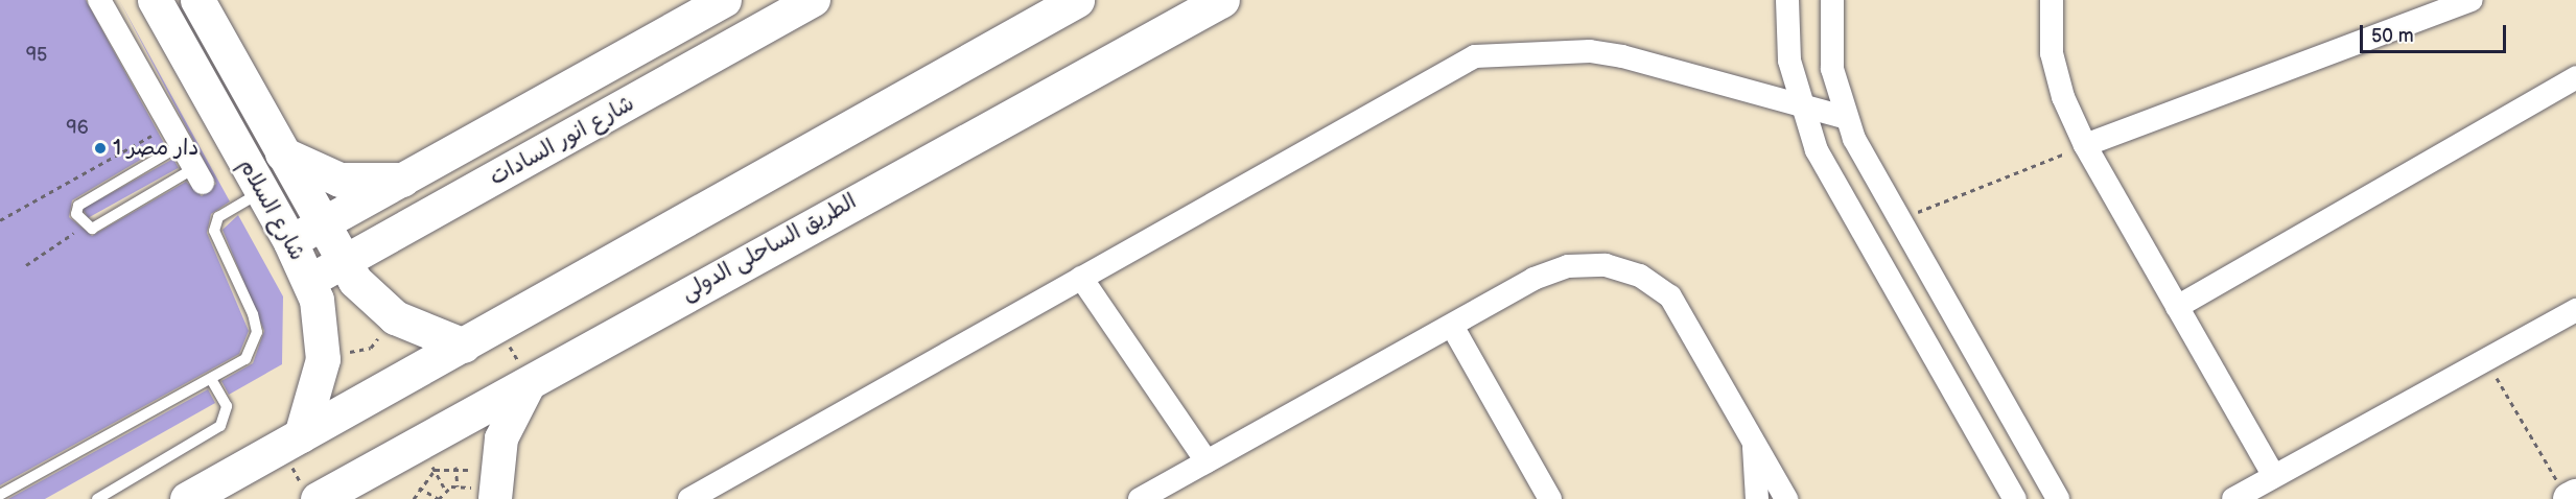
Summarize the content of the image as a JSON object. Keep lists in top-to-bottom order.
{
  "streets": {
    "main road": ["شارع انور السادات", "شارع السلام", "الطريق الساحلى الدولى"]
  },
  "crossings": [
    ["شارع انور السادات", "شارع السلام"]
  ],
  "places": ["دار مصر 1"],
  "house_numbers": ["95", "96"],
  "scale_bar": "50 m"
}
